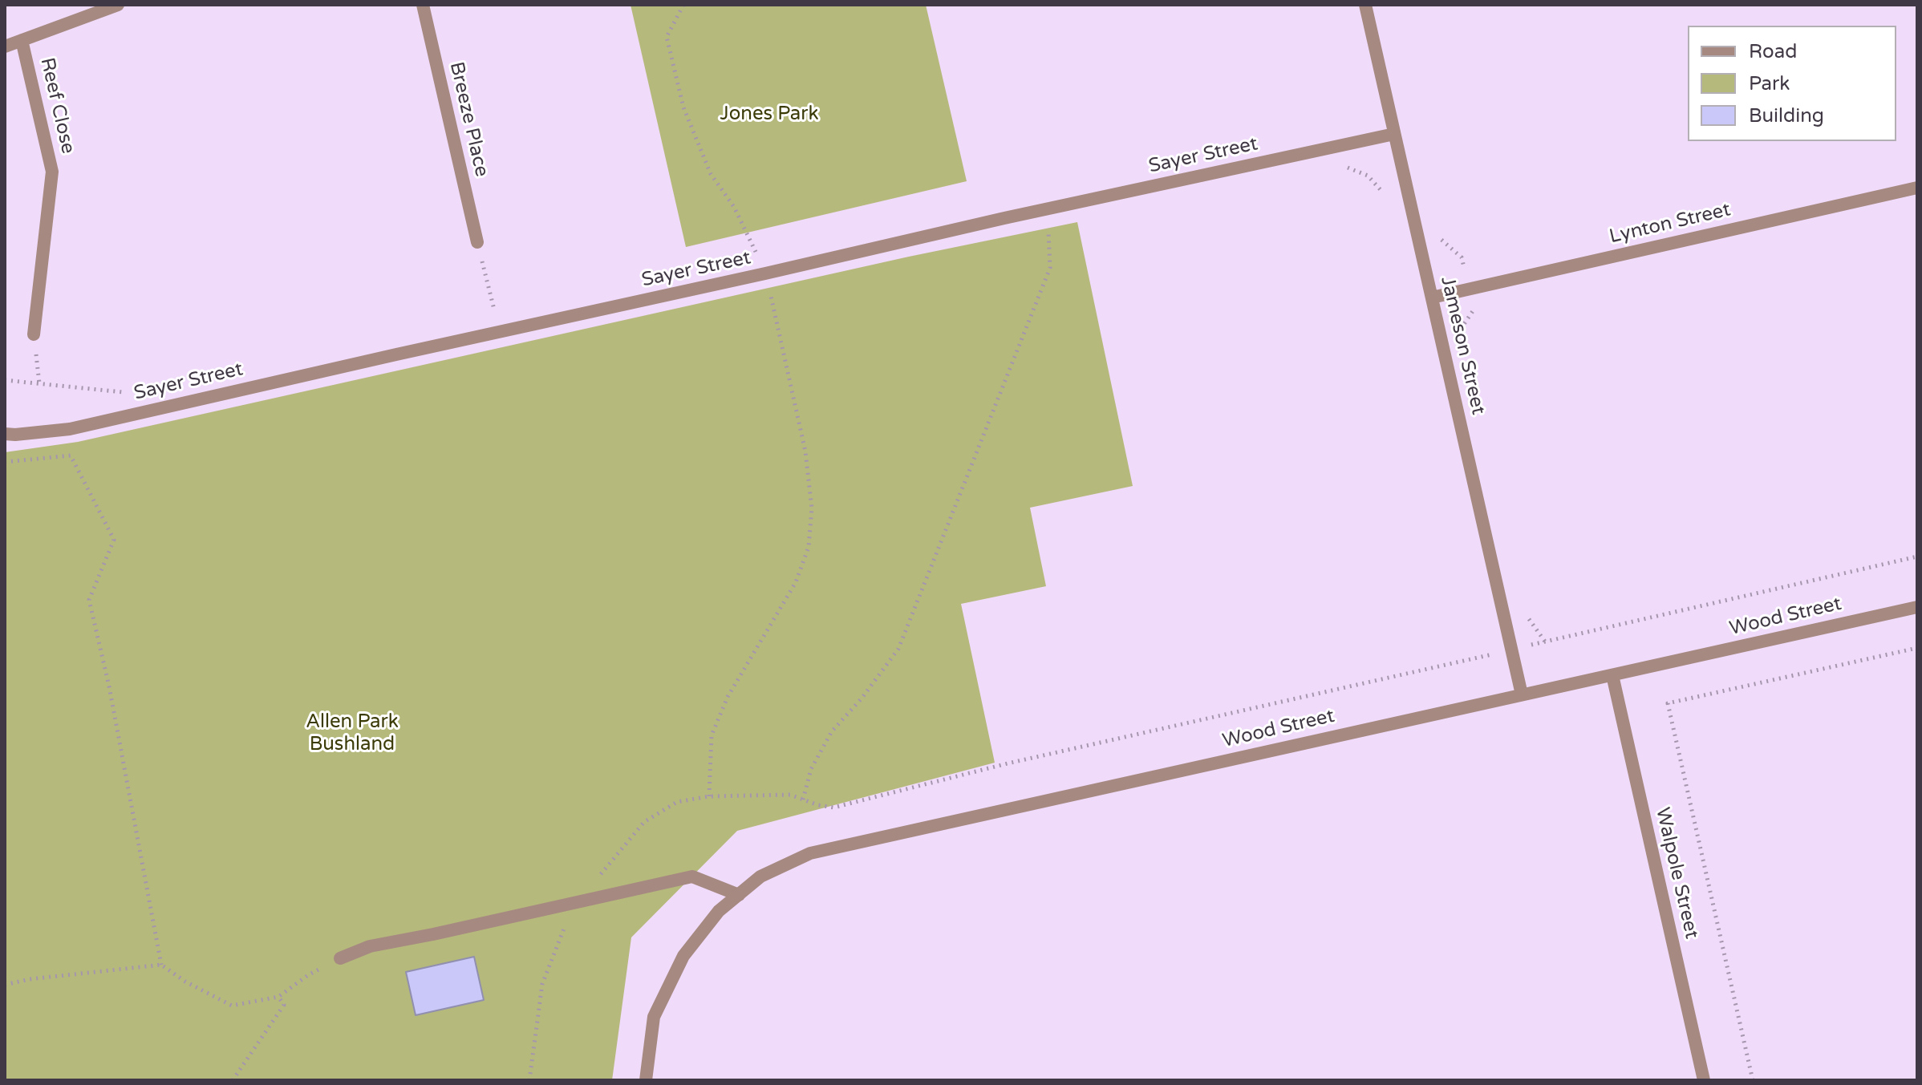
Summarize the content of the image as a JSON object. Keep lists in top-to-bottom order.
{
  "streets": {
    "street": [
      "Reef Close",
      "Breeze Place",
      "Sayer Street",
      "Lynton Street",
      "Jameson Street",
      "Wood Street",
      "Walpole Street"
    ]
  },
  "crossings": [
    ["Sayer Street", "Jameson Street"],
    ["Lynton Street", "Jameson Street"],
    ["Jameson Street", "Wood Street"],
    ["Wood Street", "Walpole Street"]
  ],
  "parks": ["Jones Park", "Allen Park Bushland"],
  "legend": ["Road", "Park", "Building"]
}
